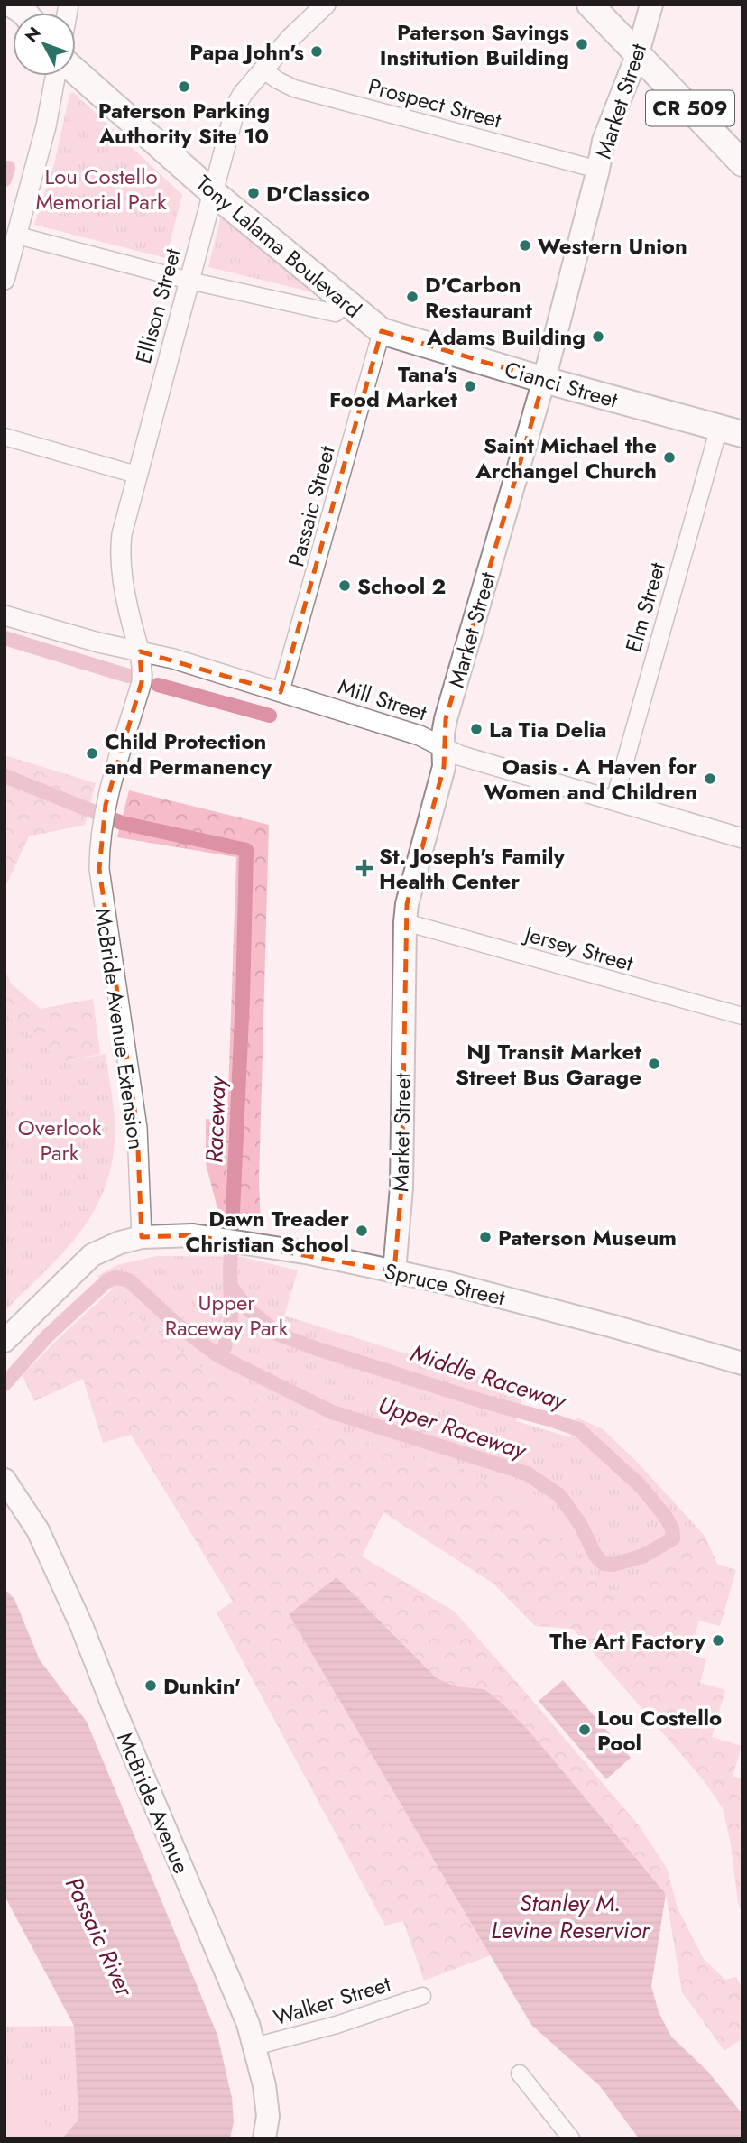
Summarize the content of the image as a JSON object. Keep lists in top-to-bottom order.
{
  "streets": {
    "main road": [
      "Market Street",
      "CR 509",
      "Tony Lalama Boulevard",
      "Cianci Street",
      "Spruce Street",
      "McBride Avenue"
    ],
    "street": [
      "Prospect Street",
      "Ellison Street",
      "Passaic Street",
      "Elm Street",
      "Mill Street",
      "Jersey Street",
      "McBride Avenue Extension",
      "Walker Street"
    ]
  },
  "crossings": [
    ["Market Street", "Prospect Street"],
    ["Market Street", "CR 509"],
    ["Market Street", "Cianci Street"],
    ["Market Street", "Mill Street"],
    ["Market Street", "Jersey Street"],
    ["Market Street", "Spruce Street"],
    ["Prospect Street", "Ellison Street"],
    ["Tony Lalama Boulevard", "Ellison Street"],
    ["Tony Lalama Boulevard", "Cianci Street"],
    ["Tony Lalama Boulevard", "Passaic Street"],
    ["Ellison Street", "Mill Street"],
    ["Ellison Street", "McBride Avenue Extension"],
    ["Cianci Street", "Passaic Street"],
    ["Cianci Street", "Elm Street"],
    ["Passaic Street", "Mill Street"],
    ["Elm Street", "Mill Street"],
    ["Mill Street", "McBride Avenue Extension"],
    ["McBride Avenue Extension", "Spruce Street"],
    ["McBride Avenue", "Walker Street"]
  ],
  "water": [
    "Raceway",
    "Middle Raceway",
    "Upper Raceway",
    "Stanley M. Levine Reservior",
    "Passaic River"
  ],
  "parks": ["Lou Costello Memorial Park", "Overlook Park", "Upper Raceway Park"],
  "places": {
    "other": [
      "Paterson Savings Institution Building",
      "Papa John's",
      "Paterson Parking Authority Site 10",
      "D'Classico",
      "Western Union",
      "D'Carbon Restaurant",
      "Adams Building",
      "Tana's Food Market",
      "Saint Michael the Archangel Church",
      "School 2",
      "La Tia Delia",
      "Child Protection and Permanency",
      "Oasis - A Haven for Women and Children",
      "NJ Transit Market Street Bus Garage",
      "Dawn Treader Christian School",
      "Paterson Museum",
      "The Art Factory",
      "Dunkin'",
      "Lou Costello Pool"
    ],
    "health": ["St. Joseph's Family Health Center"]
  },
  "north": "top left"
}
